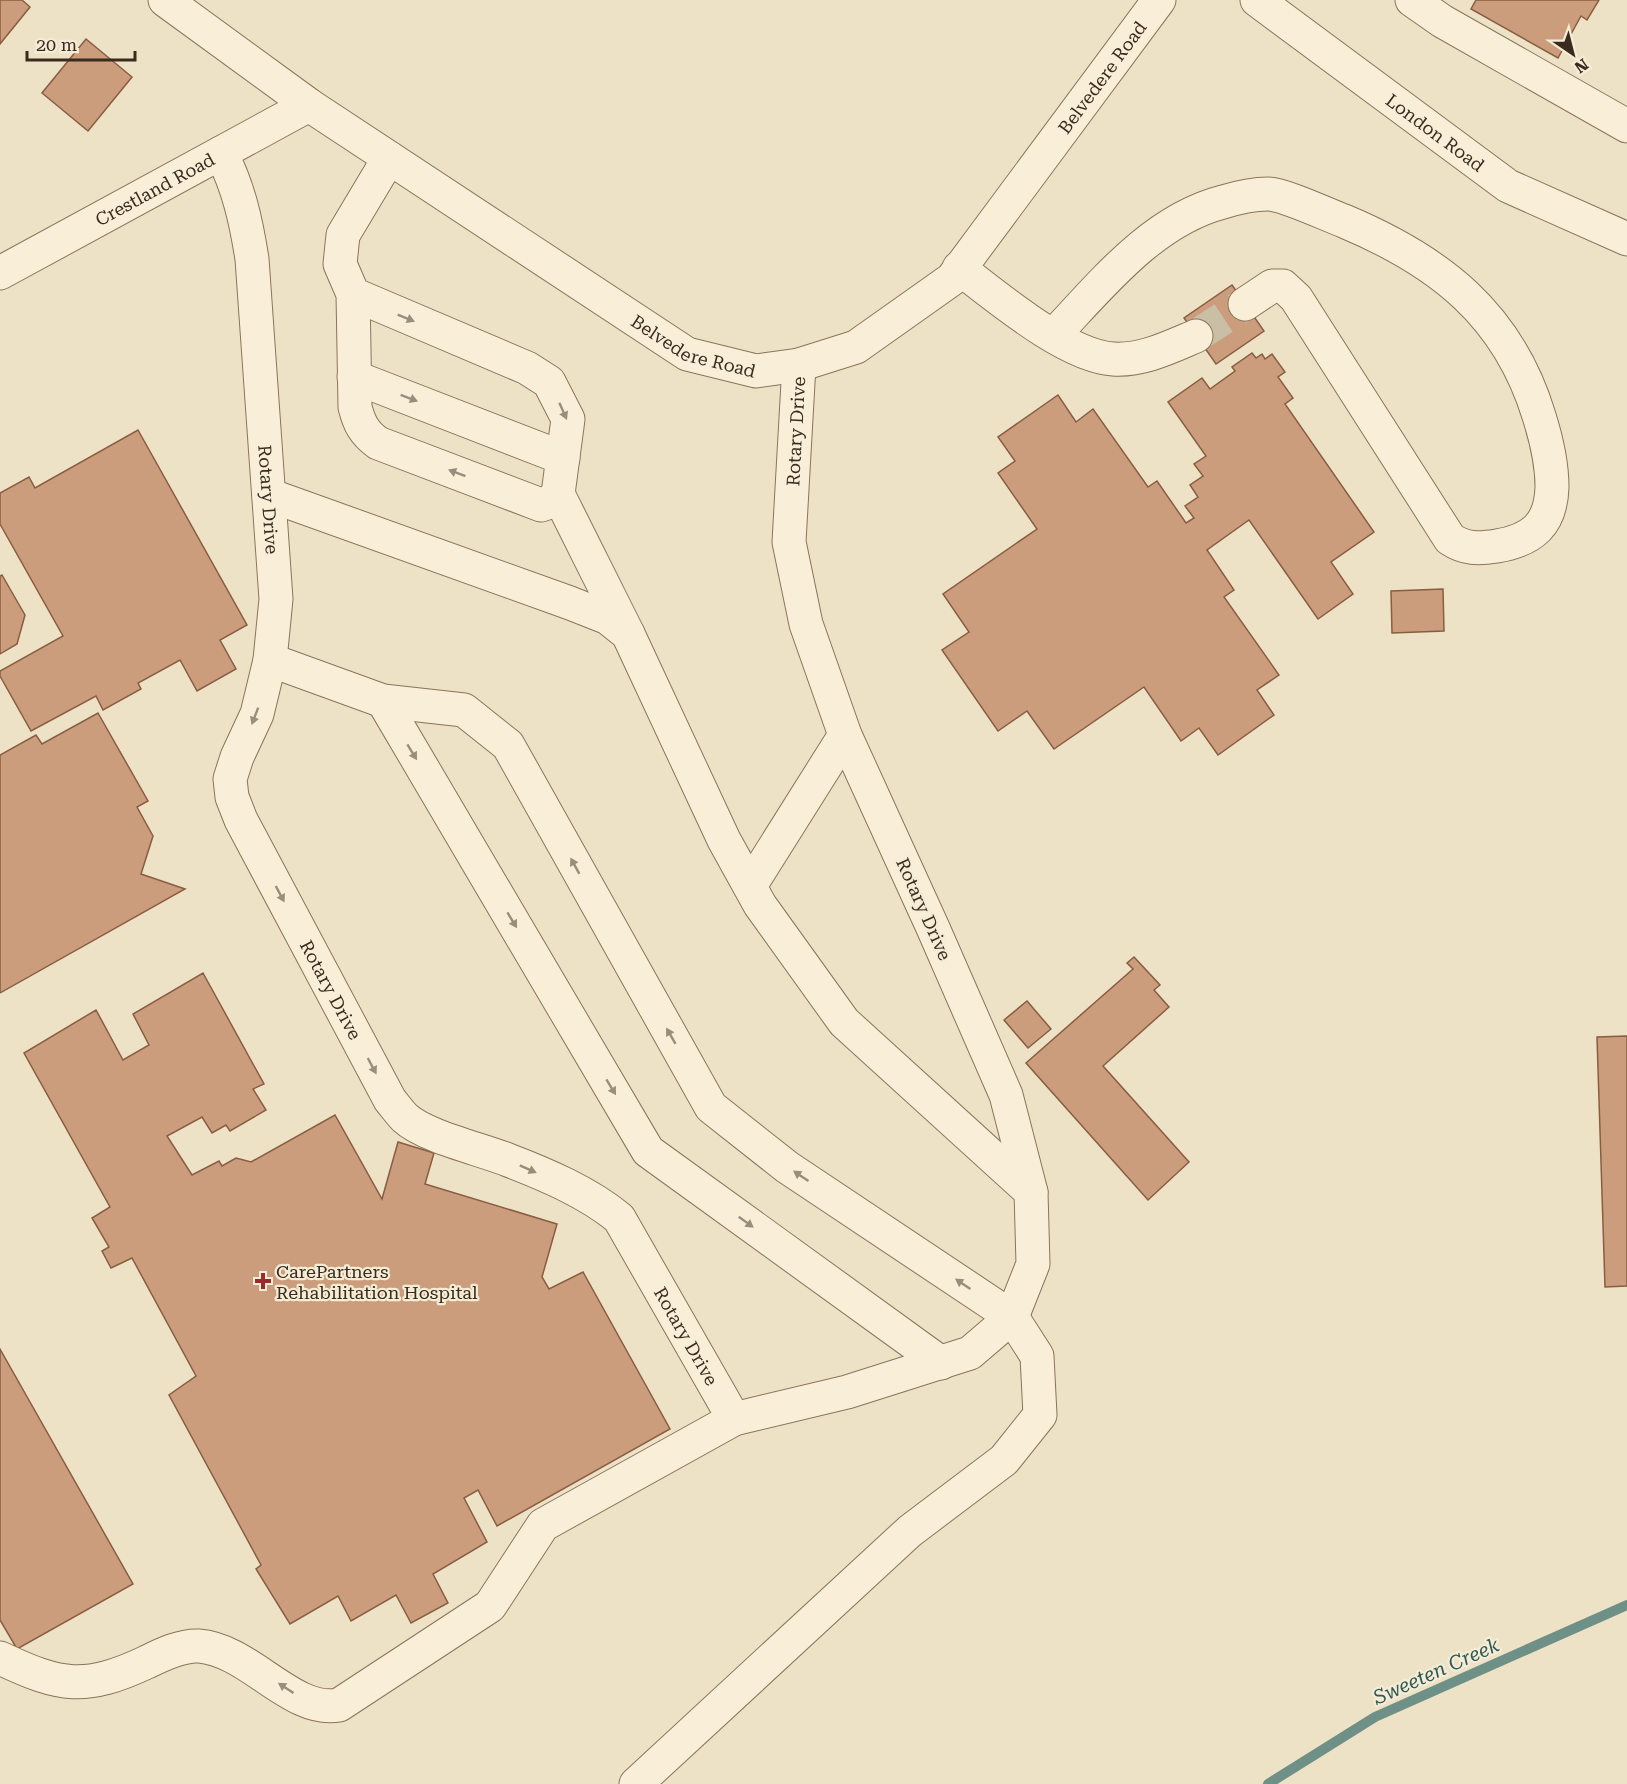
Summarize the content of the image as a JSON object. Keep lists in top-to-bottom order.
{
  "streets": {
    "street": [
      "Belvedere Road",
      "London Road",
      "Crestland Road",
      "Rotary Drive"
    ]
  },
  "crossings": [
    ["Belvedere Road", "Crestland Road"],
    ["Belvedere Road", "Rotary Drive"],
    ["Crestland Road", "Rotary Drive"]
  ],
  "water": ["Sweeten Creek"],
  "places": {
    "health": ["CarePartners Rehabilitation Hospital"]
  },
  "scale_bar": "20 m",
  "north": "bottom right"
}
